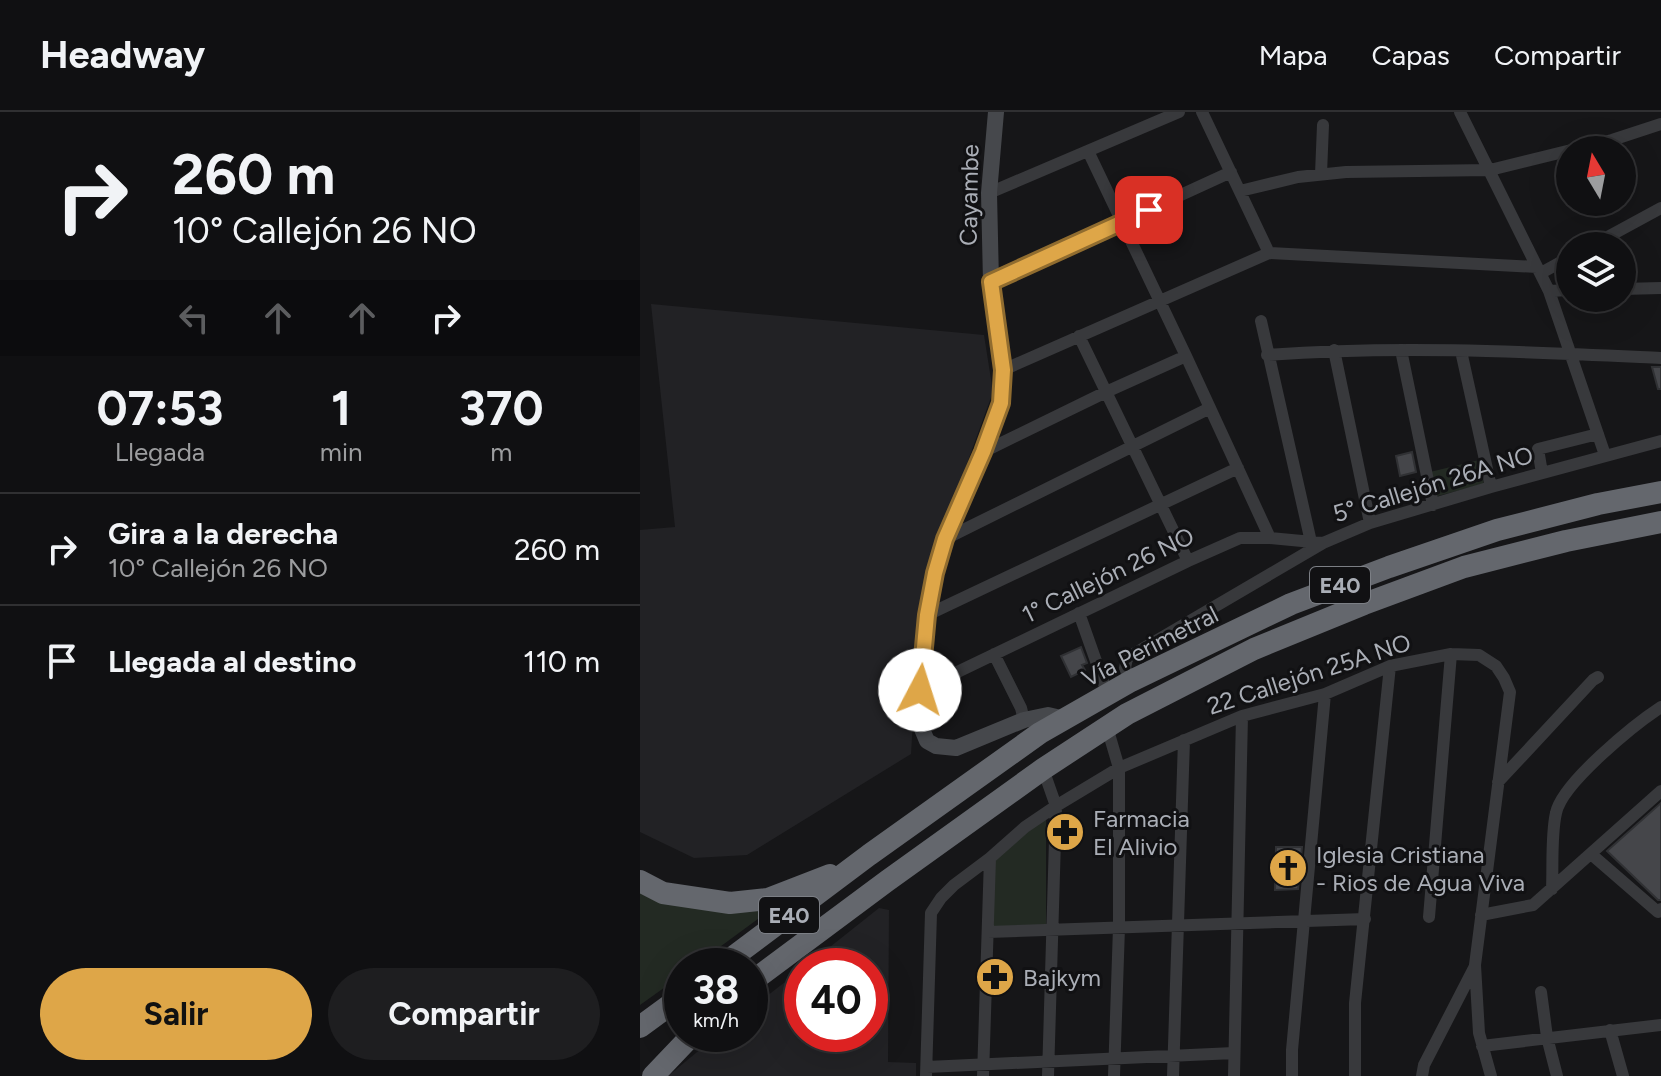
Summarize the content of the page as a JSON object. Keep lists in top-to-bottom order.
{
  "streets": {
    "highway": ["E40", "Vía Perimetral"],
    "street": [
      "Cayambe",
      "5° Callejón 26A NO",
      "1° Callejón 26 NO",
      "22 Callejón 25A NO"
    ]
  },
  "crossings": [
    ["Cayambe", "1° Callejón 26 NO"],
    ["Cayambe", "Vía Perimetral"],
    ["5° Callejón 26A NO", "1° Callejón 26 NO"],
    ["5° Callejón 26A NO", "Vía Perimetral"]
  ],
  "places": {
    "pharmacy": ["Farmacia El Alivio", "Bajkym"],
    "church": ["Iglesia Cristiana - Rios de Agua Viva"]
  },
  "north": "top",
  "page": {
    "header": "Headway",
    "nav": ["Mapa", "Capas", "Compartir"],
    "turn": ["260 m", "10° Callejón 26 NO"],
    "eta": [
      "07:53",
      "Llegada",
      "1",
      "min",
      "370",
      "m"
    ],
    "list": [
      {
        "name": "Gira a la derecha",
        "note": "10° Callejón 26 NO",
        "value": "260 m"
      },
      {
        "name": "Llegada al destino",
        "value": "110 m"
      }
    ],
    "speed": "38 km/h",
    "limit": "40",
    "buttons": ["Salir", "Compartir"]
  }
}
